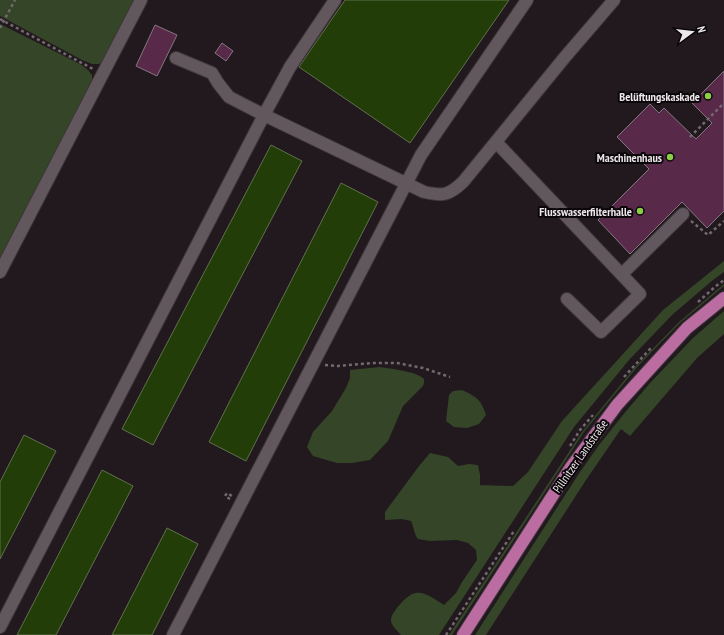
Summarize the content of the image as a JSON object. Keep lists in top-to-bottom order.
{
  "streets": {
    "main road": ["Pillnitzer Landstraße"]
  },
  "places": ["Belüftungskaskade", "Maschinenhaus", "Flusswasserfilterhalle"],
  "north": "right"
}
